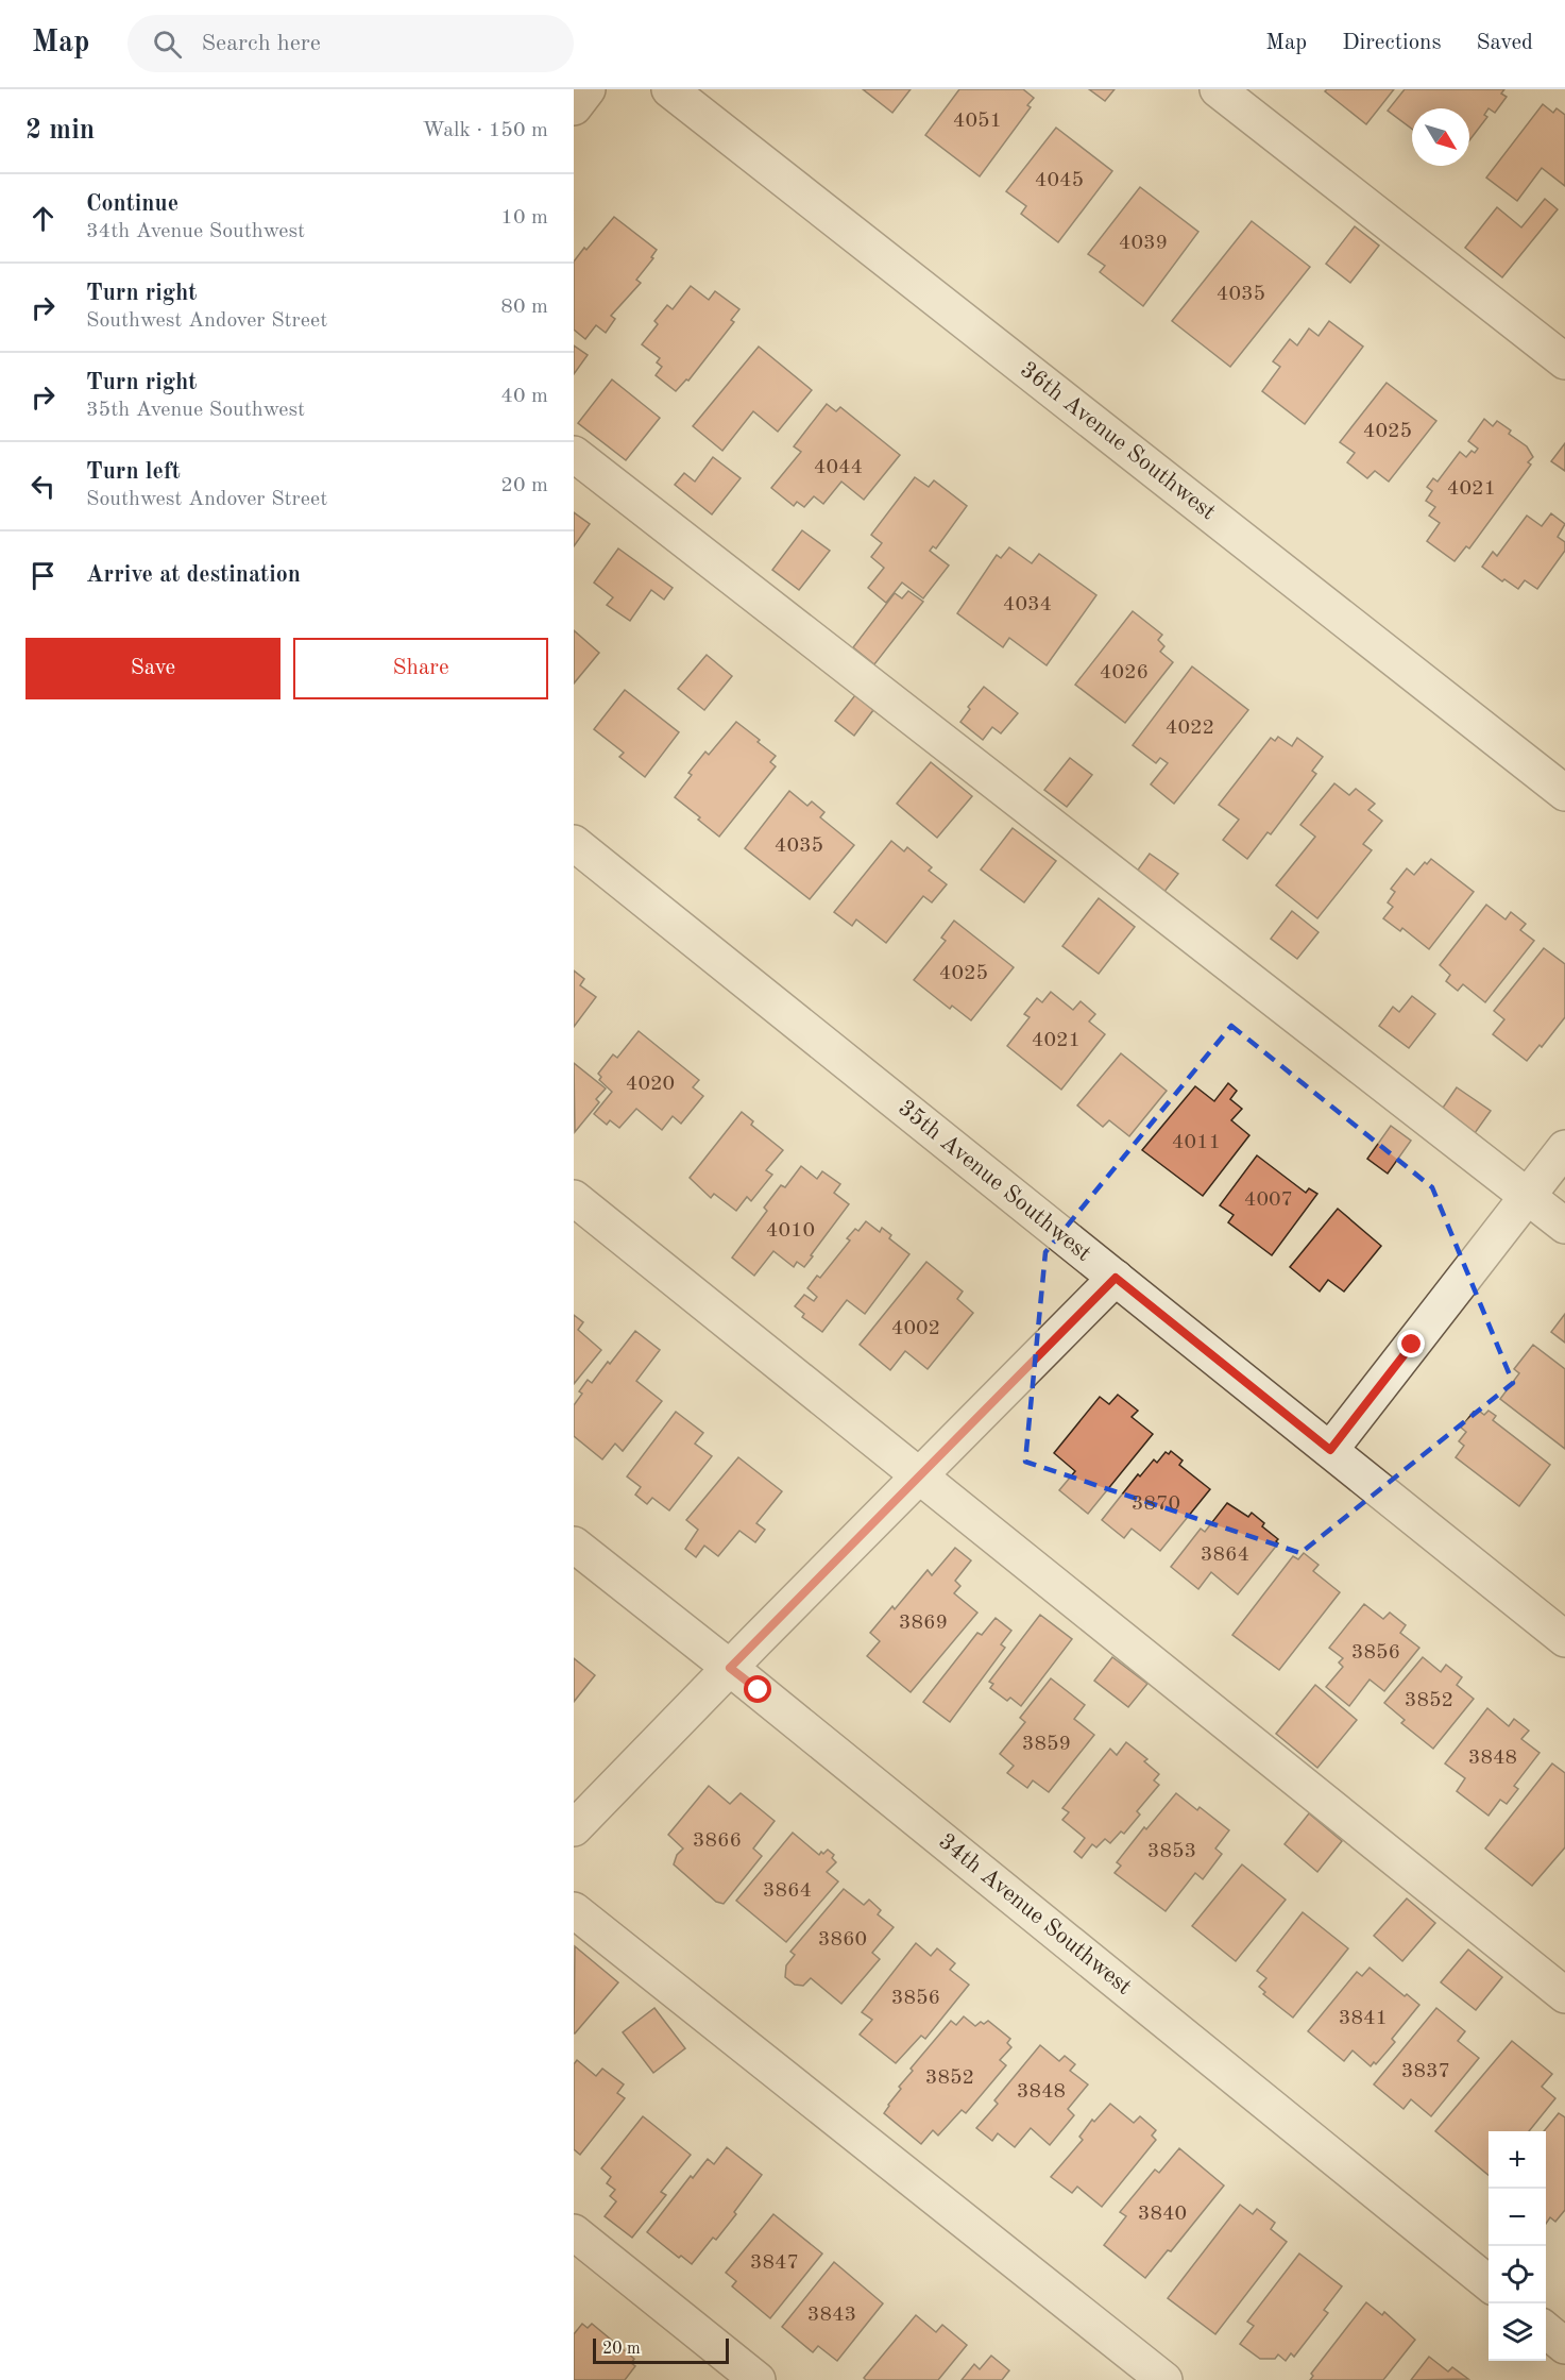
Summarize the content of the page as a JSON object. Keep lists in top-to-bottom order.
{
  "streets": {
    "street": ["36th Avenue Southwest", "35th Avenue Southwest", "34th Avenue Southwest"]
  },
  "house_numbers": [
    "4051",
    "4045",
    "4039",
    "4035",
    "4025",
    "4044",
    "4021",
    "4034",
    "4026",
    "4022",
    "4035",
    "4025",
    "4021",
    "4020",
    "4011",
    "4007",
    "4010",
    "4002",
    "3870",
    "3864",
    "3869",
    "3856",
    "3852",
    "3859",
    "3848",
    "3866",
    "3853",
    "3864",
    "3860",
    "3856",
    "3841",
    "3837",
    "3852",
    "3848",
    "3840",
    "3847",
    "3843"
  ],
  "scale_bar": "20 m",
  "north": "bottom right",
  "page": {
    "header": "Map",
    "search": "Search here",
    "nav": ["Map", "Directions", "Saved"],
    "heading": ["2 min", "Walk · 150 m"],
    "list": [
      ["Continue", "34th Avenue Southwest", "10 m"],
      ["Turn right", "Southwest Andover Street", "80 m"],
      ["Turn right", "35th Avenue Southwest", "40 m"],
      ["Turn left", "Southwest Andover Street", "20 m"],
      "Arrive at destination"
    ],
    "buttons": ["Save", "Share"],
    "map_buttons": ["+", "−"],
    "scale": "20 m"
  }
}
